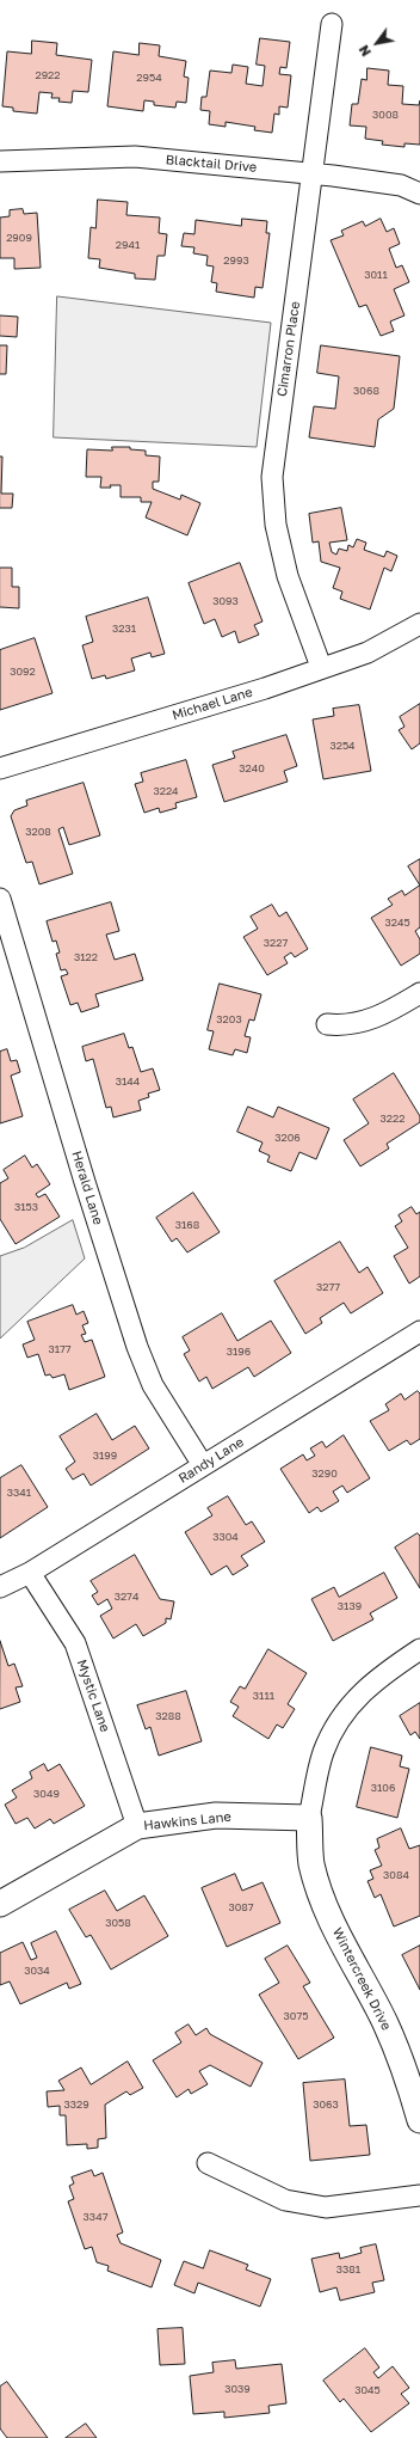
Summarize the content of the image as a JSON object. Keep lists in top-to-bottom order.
{
  "streets": {
    "street": [
      "Blacktail Drive",
      "Cimarron Place",
      "Michael Lane",
      "Herald Lane",
      "Randy Lane",
      "Mystic Lane",
      "Hawkins Lane",
      "Wintercreek Drive"
    ]
  },
  "crossings": [
    ["Blacktail Drive", "Cimarron Place"],
    ["Cimarron Place", "Michael Lane"],
    ["Herald Lane", "Randy Lane"],
    ["Randy Lane", "Mystic Lane"],
    ["Mystic Lane", "Hawkins Lane"],
    ["Hawkins Lane", "Wintercreek Drive"]
  ],
  "house_numbers": [
    "2922",
    "2954",
    "3008",
    "2909",
    "2941",
    "2993",
    "3011",
    "3068",
    "3093",
    "3231",
    "3092",
    "3254",
    "3240",
    "3224",
    "3208",
    "3245",
    "3227",
    "3122",
    "3203",
    "3144",
    "3222",
    "3206",
    "3153",
    "3168",
    "3277",
    "3177",
    "3196",
    "3199",
    "3290",
    "3341",
    "3304",
    "3274",
    "3139",
    "3111",
    "3288",
    "3106",
    "3049",
    "3084",
    "3087",
    "3058",
    "3034",
    "3075",
    "3329",
    "3063",
    "3347",
    "3381",
    "3039",
    "3045"
  ],
  "north": "bottom left"
}
